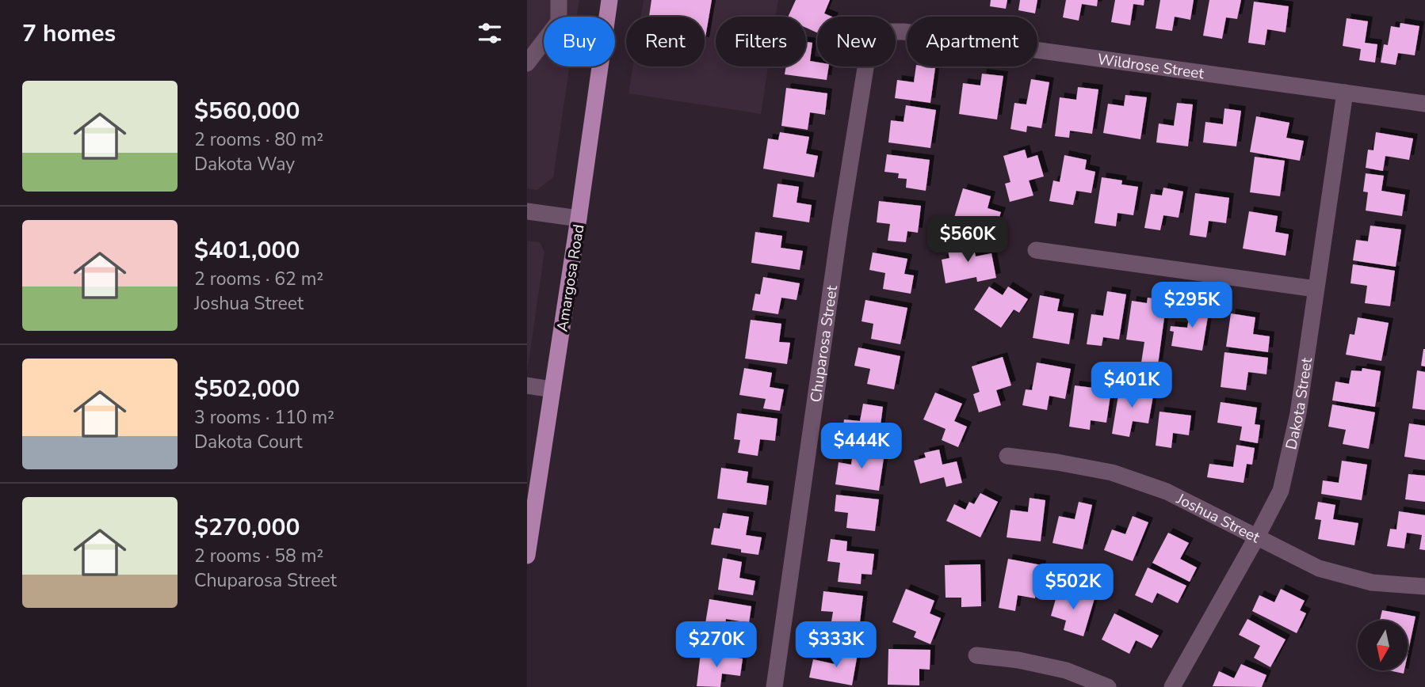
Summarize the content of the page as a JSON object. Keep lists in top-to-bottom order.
{
  "streets": {
    "main road": ["Amargosa Road"],
    "street": [
      "Wildrose Street",
      "Chuparosa Street",
      "Dakota Street",
      "Joshua Street"
    ]
  },
  "crossings": [
    ["Wildrose Street", "Dakota Street"],
    ["Dakota Street", "Joshua Street"]
  ],
  "north": "bottom",
  "page": {
    "heading": "7 homes",
    "chip": [
      "Buy",
      "Rent",
      "Filters",
      "New",
      "Apartment"
    ],
    "list": [
      {
        "name": "$560,000",
        "note": "2 rooms · 80 m² · Dakota Way"
      },
      {
        "name": "$401,000",
        "note": "2 rooms · 62 m² · Joshua Street"
      },
      {
        "name": "$502,000",
        "note": "3 rooms · 110 m² · Dakota Court"
      },
      {
        "name": "$270,000",
        "note": "2 rooms · 58 m² · Chuparosa Street"
      }
    ],
    "price": [
      "$560K",
      "$295K",
      "$401K",
      "$444K",
      "$502K",
      "$270K",
      "$333K"
    ]
  }
}
